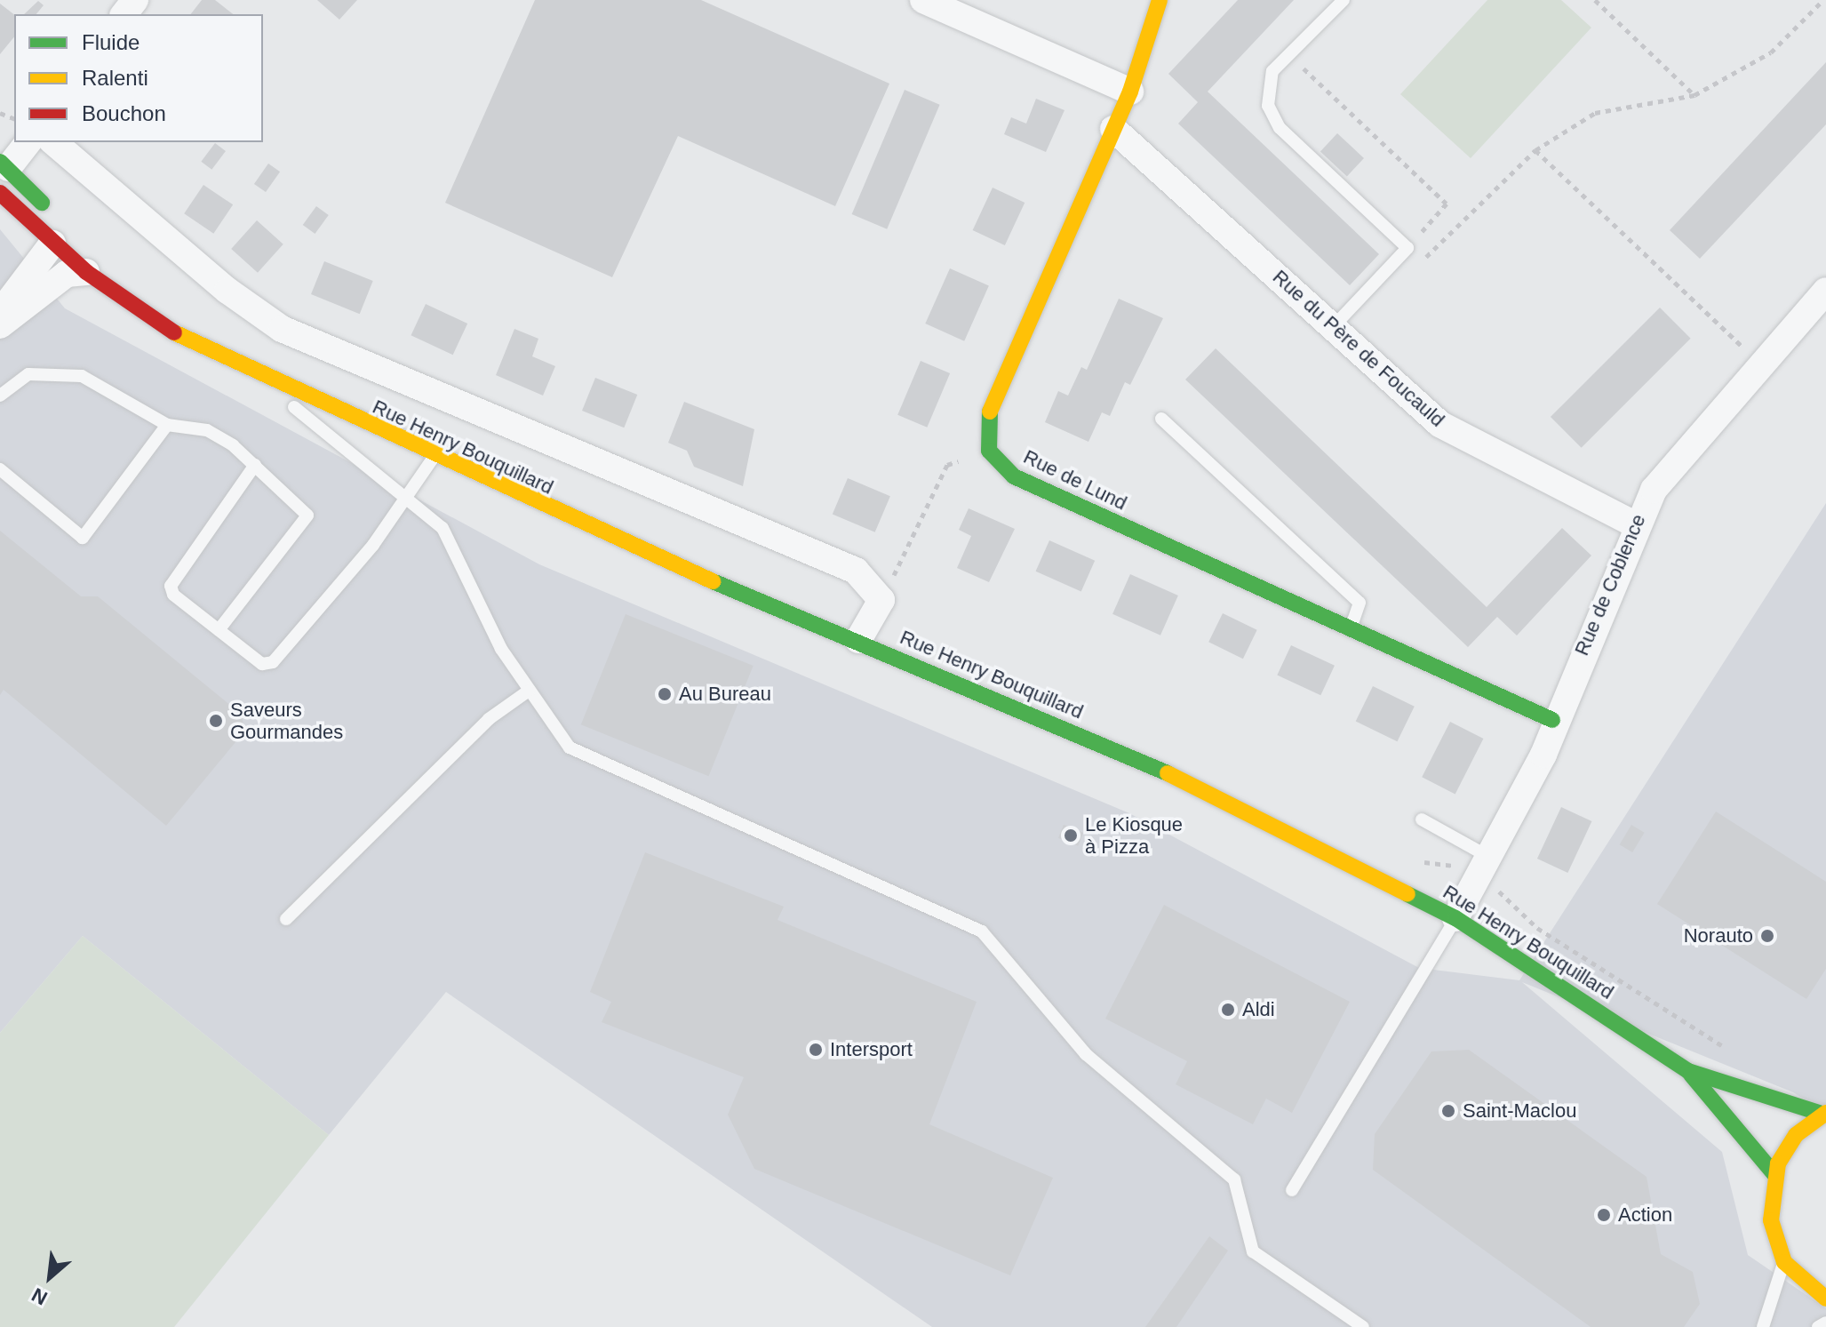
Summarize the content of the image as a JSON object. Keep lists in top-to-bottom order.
{
  "streets": {
    "main road": ["Rue Henry Bouquillard", "Rue de Lund"],
    "street": ["Rue du Père de Foucauld", "Rue de Coblence"]
  },
  "crossings": [
    ["Rue du Père de Foucauld", "Rue de Coblence"],
    ["Rue Henry Bouquillard", "Rue de Coblence"],
    ["Rue de Lund", "Rue de Coblence"]
  ],
  "places": [
    "Au Bureau",
    "Saveurs Gourmandes",
    "Le Kiosque à Pizza",
    "Norauto",
    "Aldi",
    "Intersport",
    "Saint-Maclou",
    "Action"
  ],
  "legend": ["Fluide", "Ralenti", "Bouchon"],
  "north": "bottom left"
}
